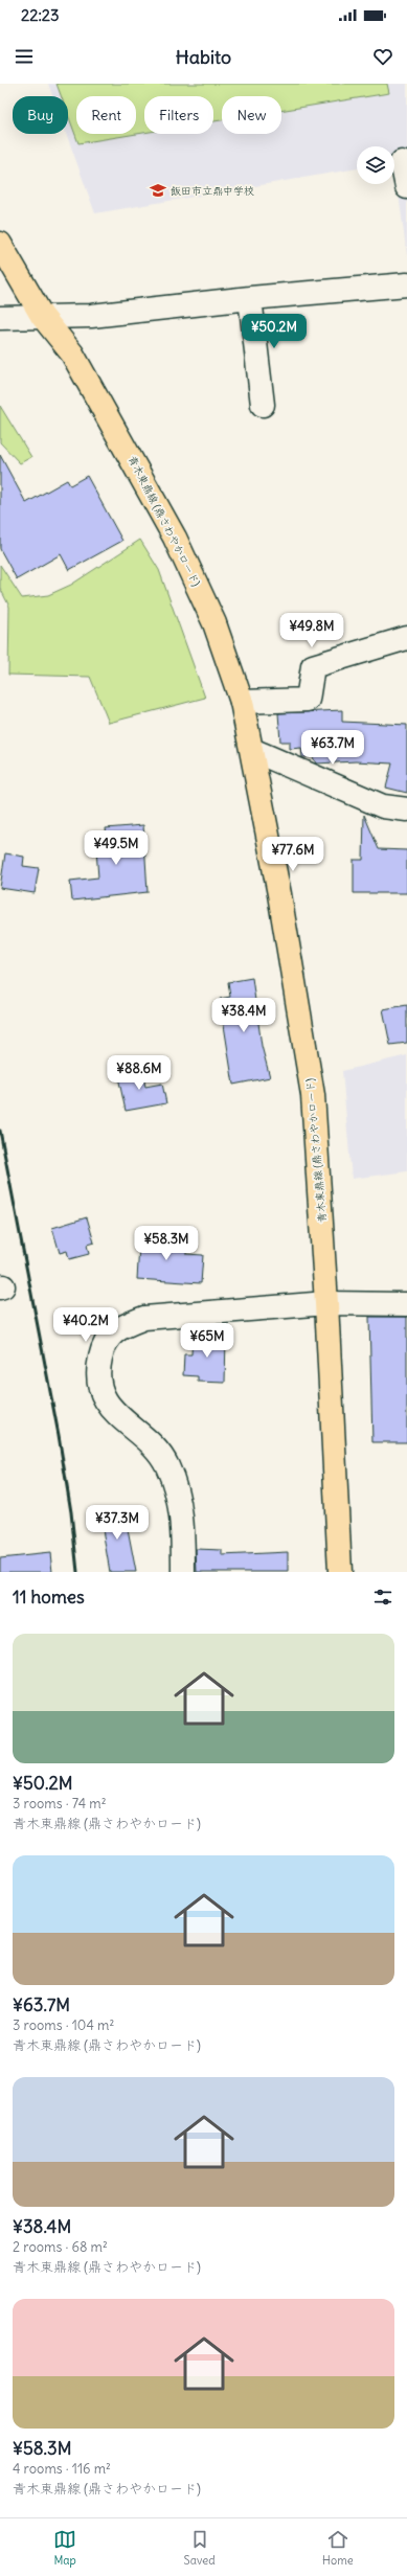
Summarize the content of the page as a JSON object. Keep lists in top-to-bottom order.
{
  "streets": {
    "main road": ["青木東鼎線 (鼎さわやかロード)"]
  },
  "places": {
    "school or university": ["飯田市立鼎中学校"]
  },
  "page": {
    "status": "22:23",
    "header": "Habito",
    "chip": [
      "Buy",
      "Rent",
      "Filters",
      "New"
    ],
    "price": [
      "¥50.2M",
      "¥49.8M",
      "¥63.7M",
      "¥49.5M",
      "¥77.6M",
      "¥38.4M",
      "¥88.6M",
      "¥58.3M",
      "¥40.2M",
      "¥65M",
      "¥37.3M"
    ],
    "heading": "11 homes",
    "list": [
      {
        "name": "¥50.2M",
        "note": "3 rooms · 74 m² · 青木東鼎線 (鼎さわやかロード)"
      },
      {
        "name": "¥63.7M",
        "note": "3 rooms · 104 m² · 青木東鼎線 (鼎さわやかロード)"
      },
      {
        "name": "¥38.4M",
        "note": "2 rooms · 68 m² · 青木東鼎線 (鼎さわやかロード)"
      },
      {
        "name": "¥58.3M",
        "note": "4 rooms · 116 m² · 青木東鼎線 (鼎さわやかロード)"
      }
    ],
    "tabs": ["Map", "Saved", "Home"]
  }
}
